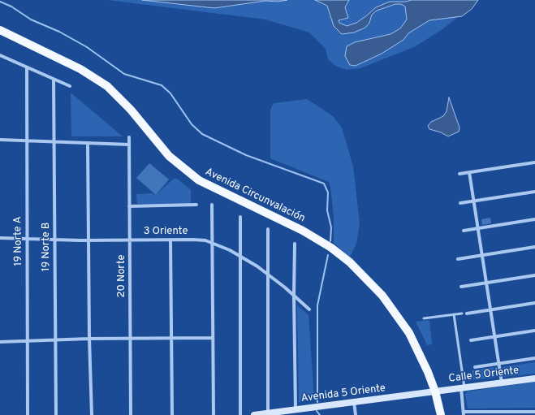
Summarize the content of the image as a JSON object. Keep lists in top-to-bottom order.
{
  "streets": {
    "main road": ["Avenida Circunvalación"],
    "street": [
      "3 Oriente",
      "19 Norte A",
      "19 Norte B",
      "20 Norte",
      "Calle 5 Oriente",
      "Avenida 5 Oriente"
    ]
  },
  "crossings": [
    ["Avenida Circunvalación", "Calle 5 Oriente"],
    ["Avenida Circunvalación", "Avenida 5 Oriente"],
    ["3 Oriente", "19 Norte A"],
    ["3 Oriente", "19 Norte B"],
    ["3 Oriente", "20 Norte"],
    ["Calle 5 Oriente", "Avenida 5 Oriente"]
  ]
}
